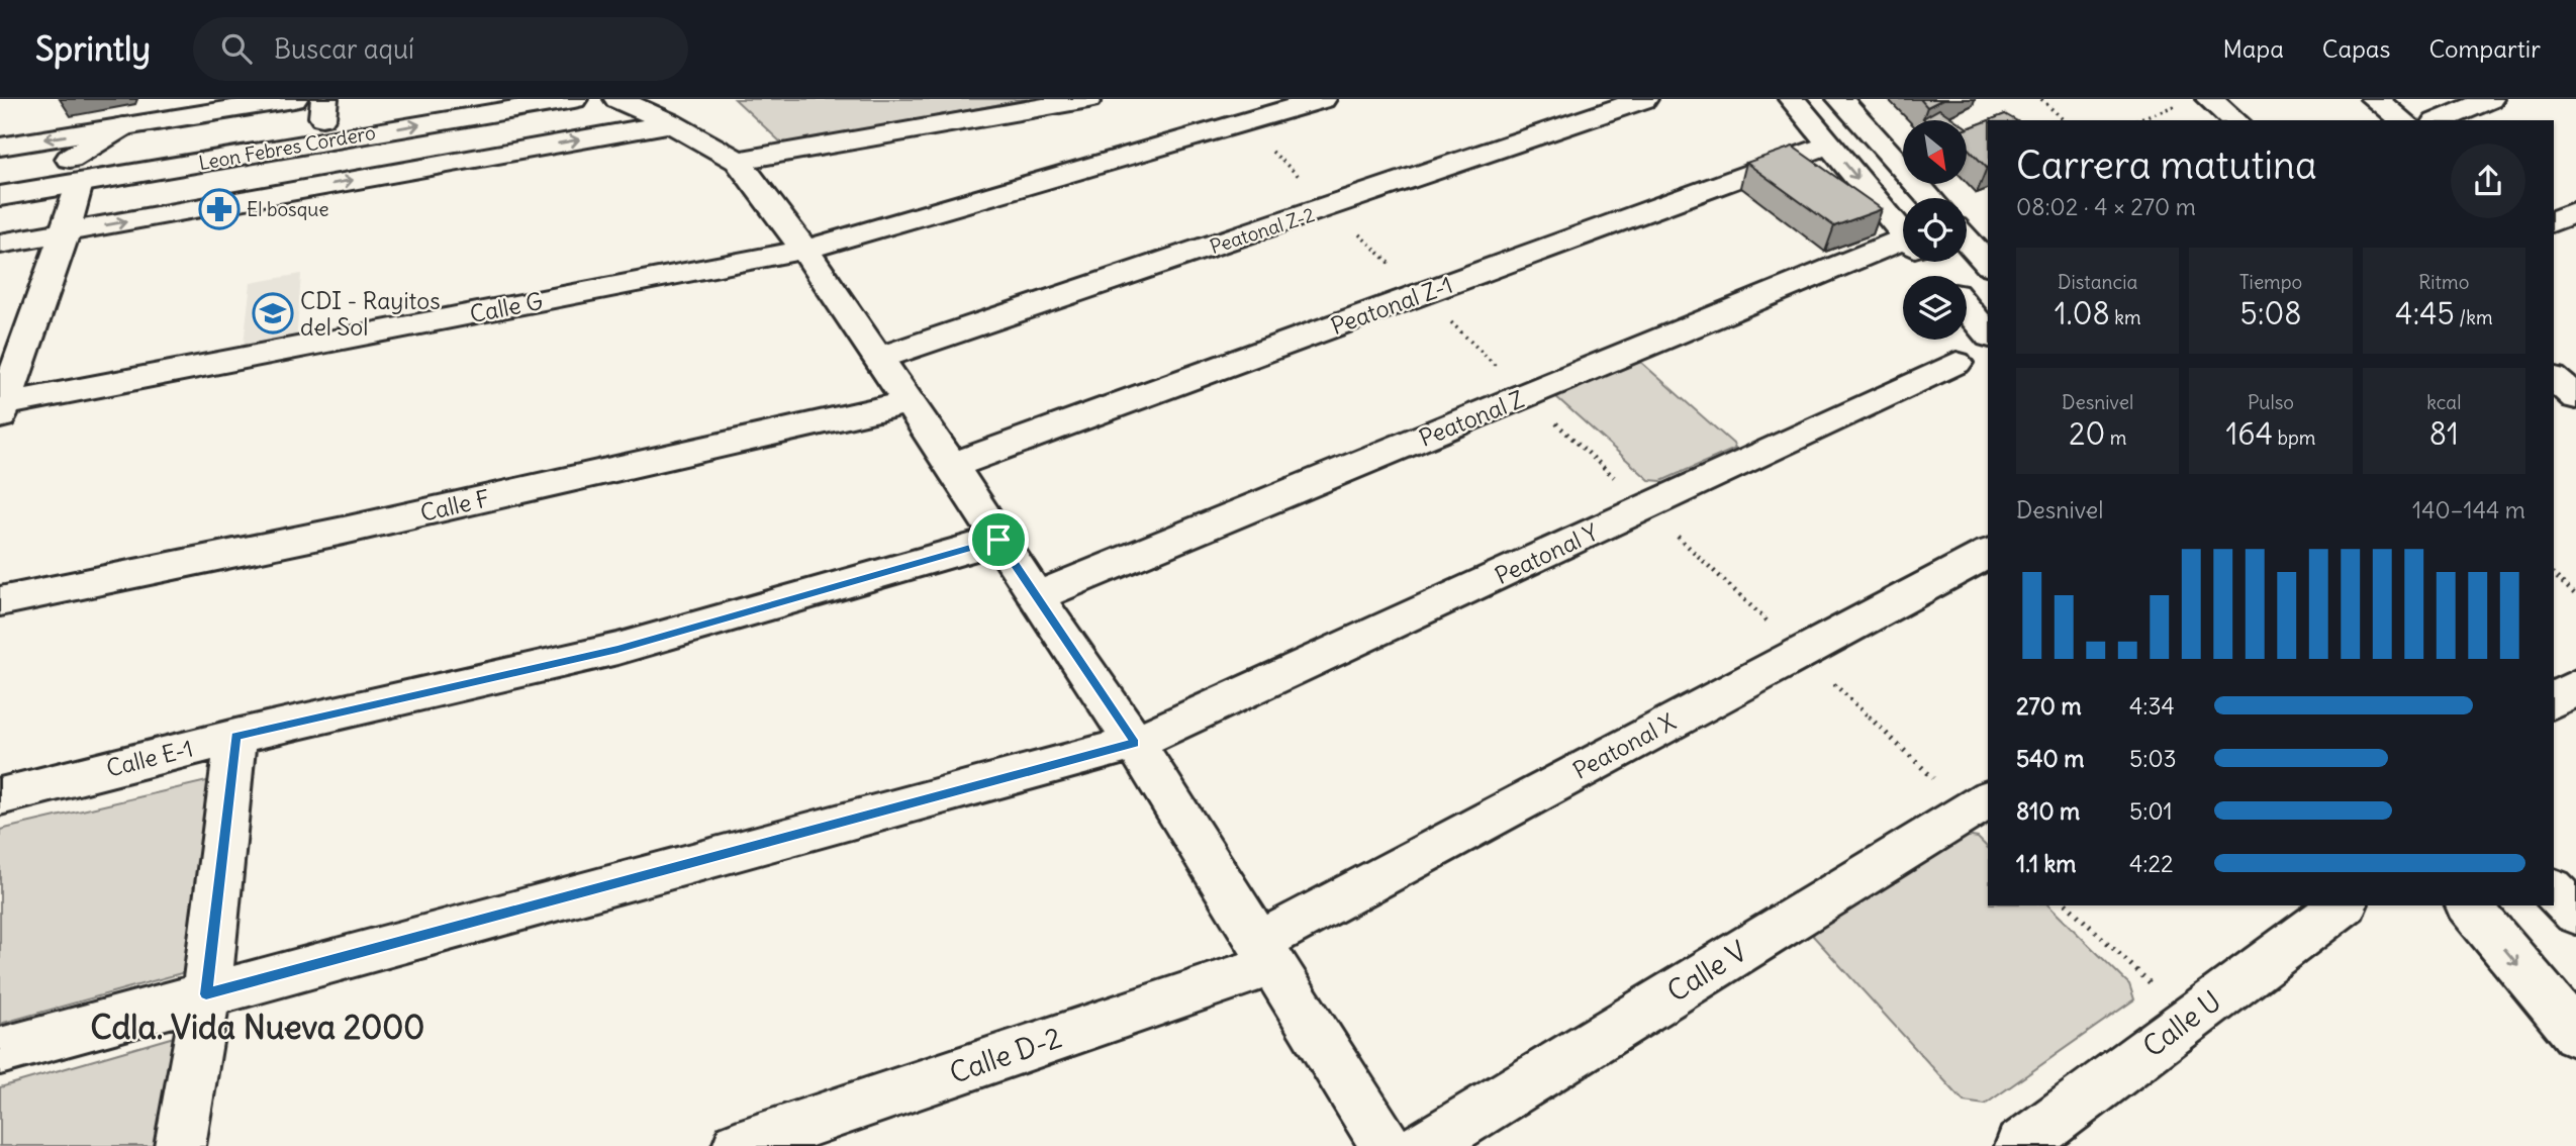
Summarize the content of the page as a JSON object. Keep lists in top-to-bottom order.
{
  "streets": {
    "street": [
      "Leon Febres Cordero",
      "Peatonal Z-2",
      "Peatonal Z-1",
      "Calle G",
      "Peatonal Z",
      "Calle F",
      "Peatonal Y",
      "Peatonal X",
      "Calle E-1",
      "Calle V",
      "Calle U",
      "Calle D-2"
    ]
  },
  "crossings": [
    ["Peatonal X", "Calle D-2"]
  ],
  "districts": ["Cdla. Vida Nueva 2000"],
  "places": {
    "pharmacy": ["El bosque"],
    "school or university": ["CDI - Rayitos del Sol"]
  },
  "north": "bottom right",
  "page": {
    "header": "Sprintly",
    "search": "Buscar aquí",
    "nav": ["Mapa", "Capas", "Compartir"],
    "heading": ["Carrera matutina", "08:02 · 4 × 270 m"],
    "stats": [
      ["Distancia", "1.08 km"],
      ["Tiempo", "5:08"],
      ["Ritmo", "4:45 /km"],
      ["Desnivel", "20 m"],
      ["Pulso", "164 bpm"],
      ["kcal", "81"]
    ],
    "chart": ["Desnivel", "140–144 m"],
    "list": [
      {
        "name": "270 m",
        "note": "4:34"
      },
      {
        "name": "540 m",
        "note": "5:03"
      },
      {
        "name": "810 m",
        "note": "5:01"
      },
      {
        "name": "1.1 km",
        "note": "4:22"
      }
    ]
  }
}
